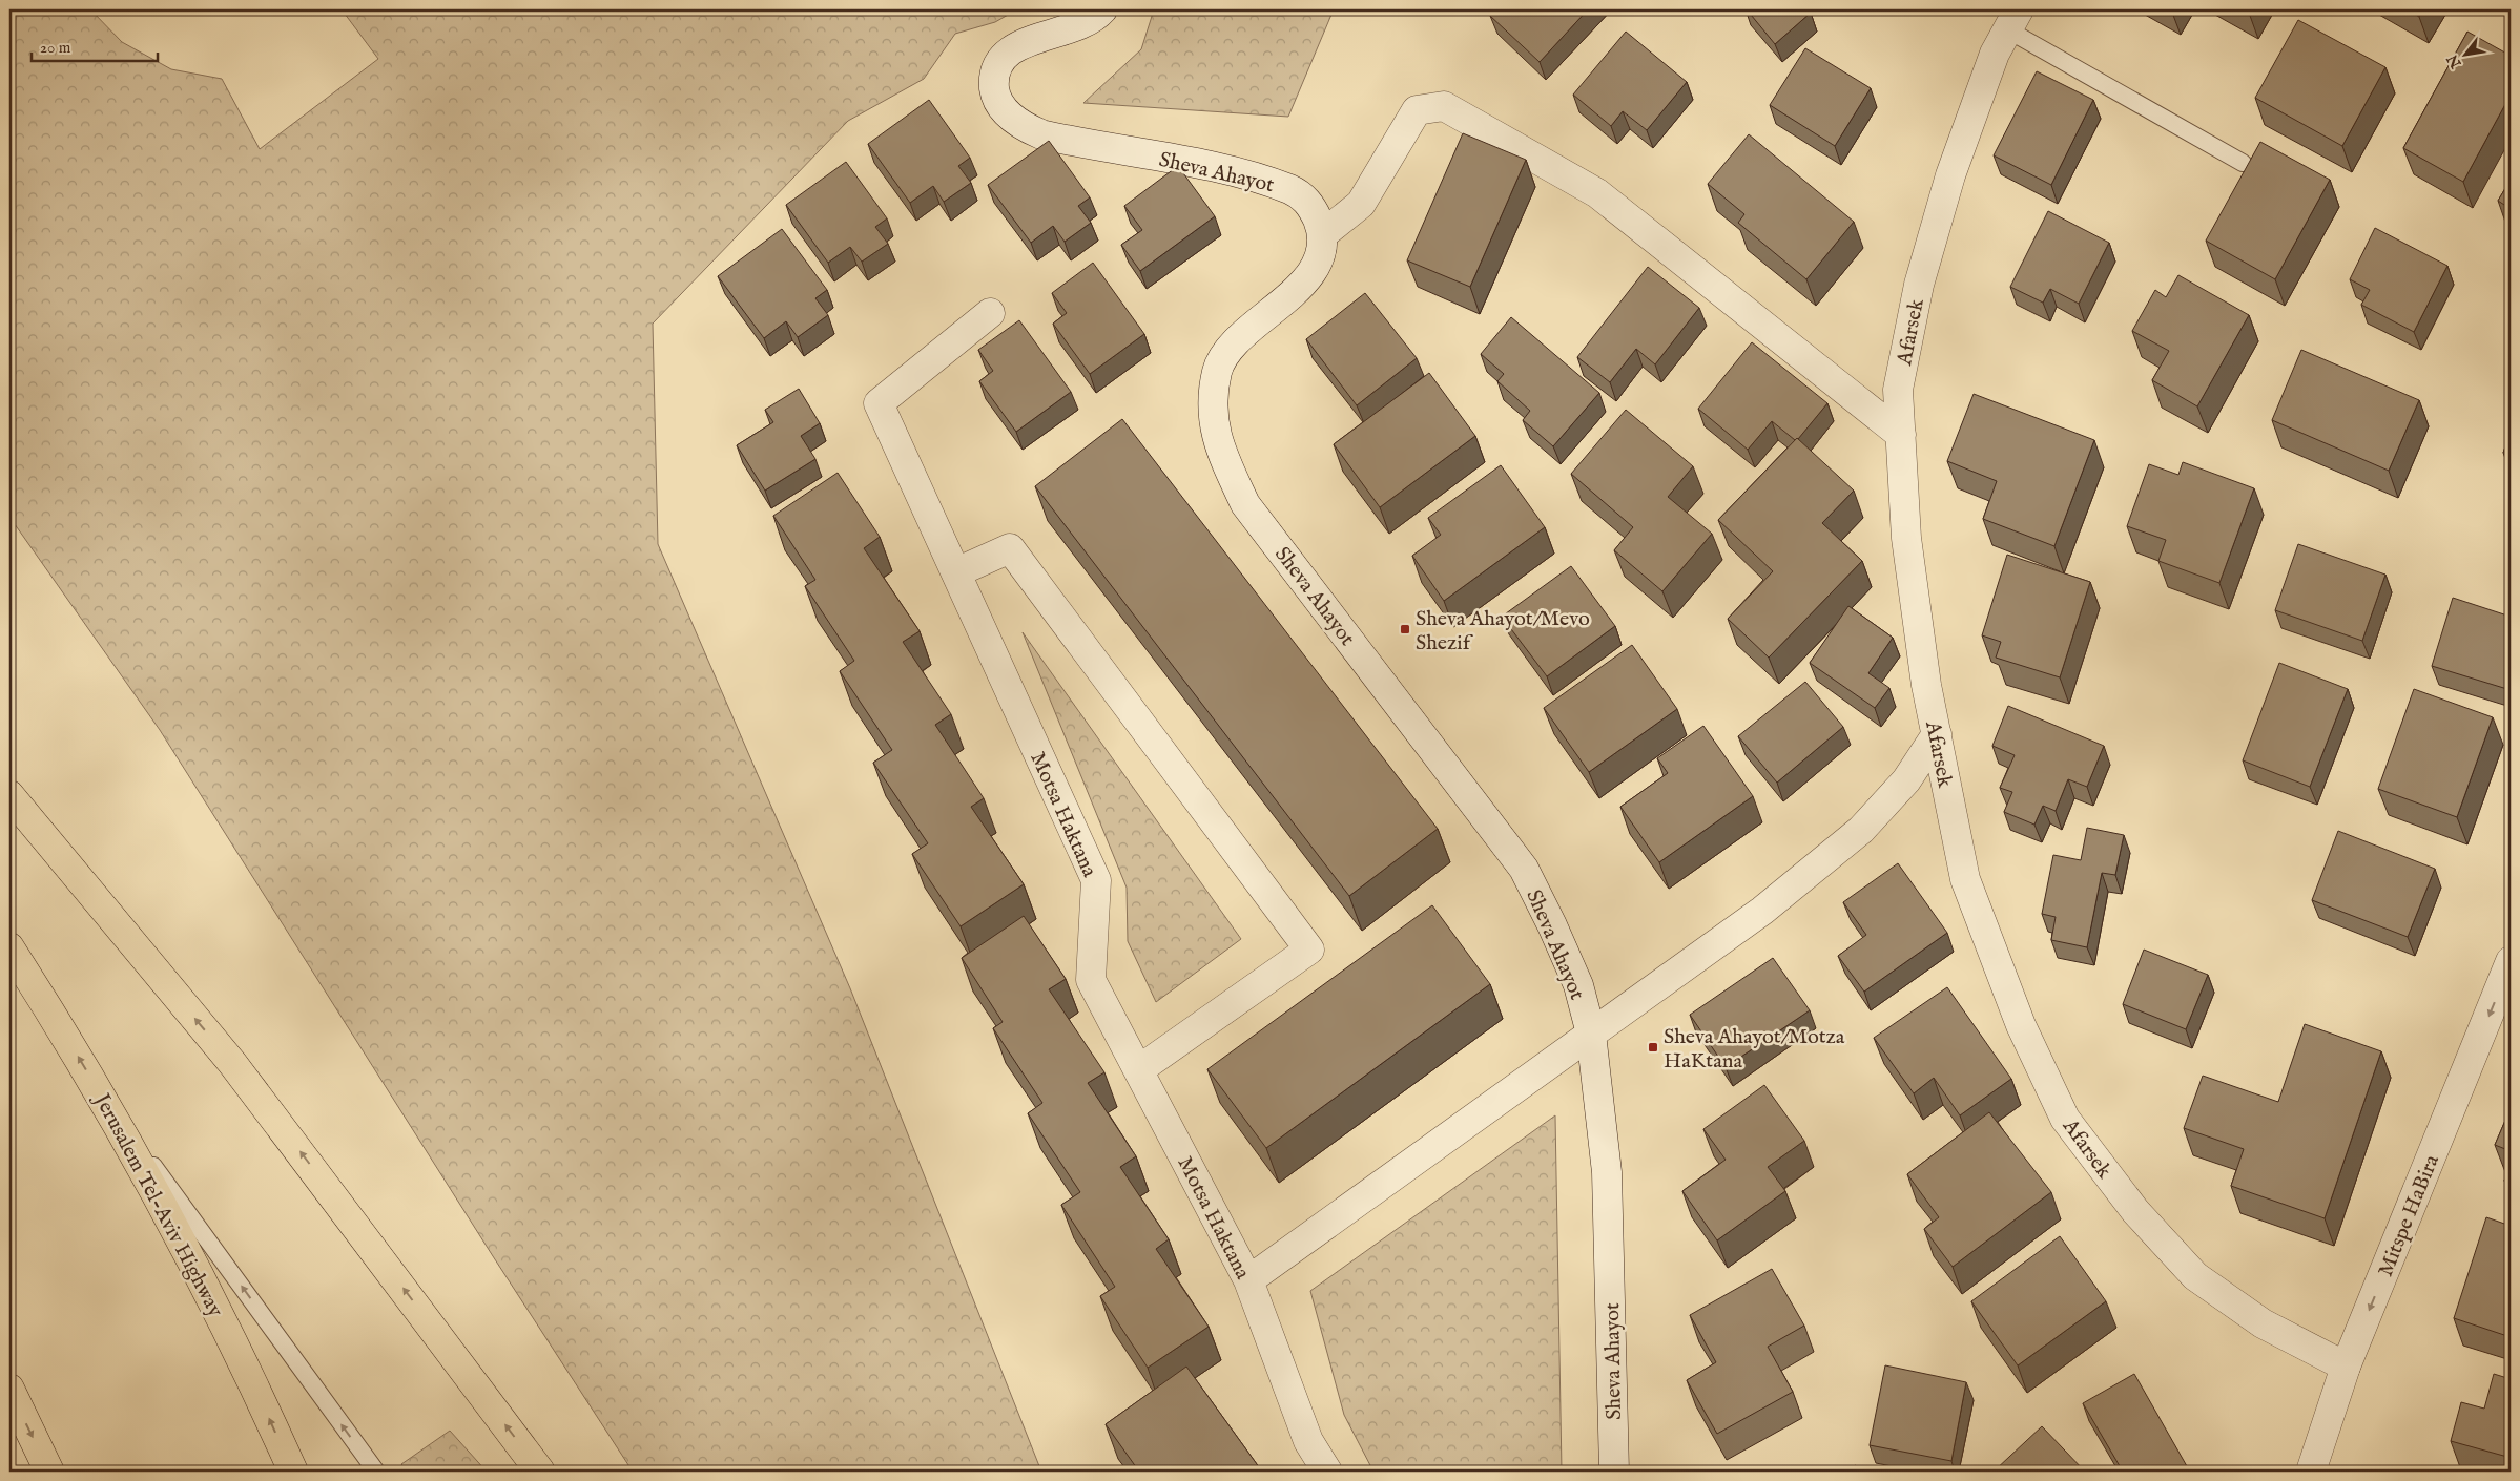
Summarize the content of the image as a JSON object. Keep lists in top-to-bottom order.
{
  "streets": {
    "highway": ["Jerusalem Tel-Aviv Highway"],
    "street": [
      "Sheva Ahayot",
      "Afarsek",
      "Motsa Haktana",
      "Mitspe HaBira"
    ]
  },
  "crossings": [
    ["Afarsek", "Mitspe HaBira"]
  ],
  "one_way": ["Mitspe HaBira"],
  "places": {
    "transit": ["Sheva Ahayot/Mevo Shezif", "Sheva Ahayot/Motza HaKtana"]
  },
  "scale_bar": "20 m",
  "north": "bottom left"
}
